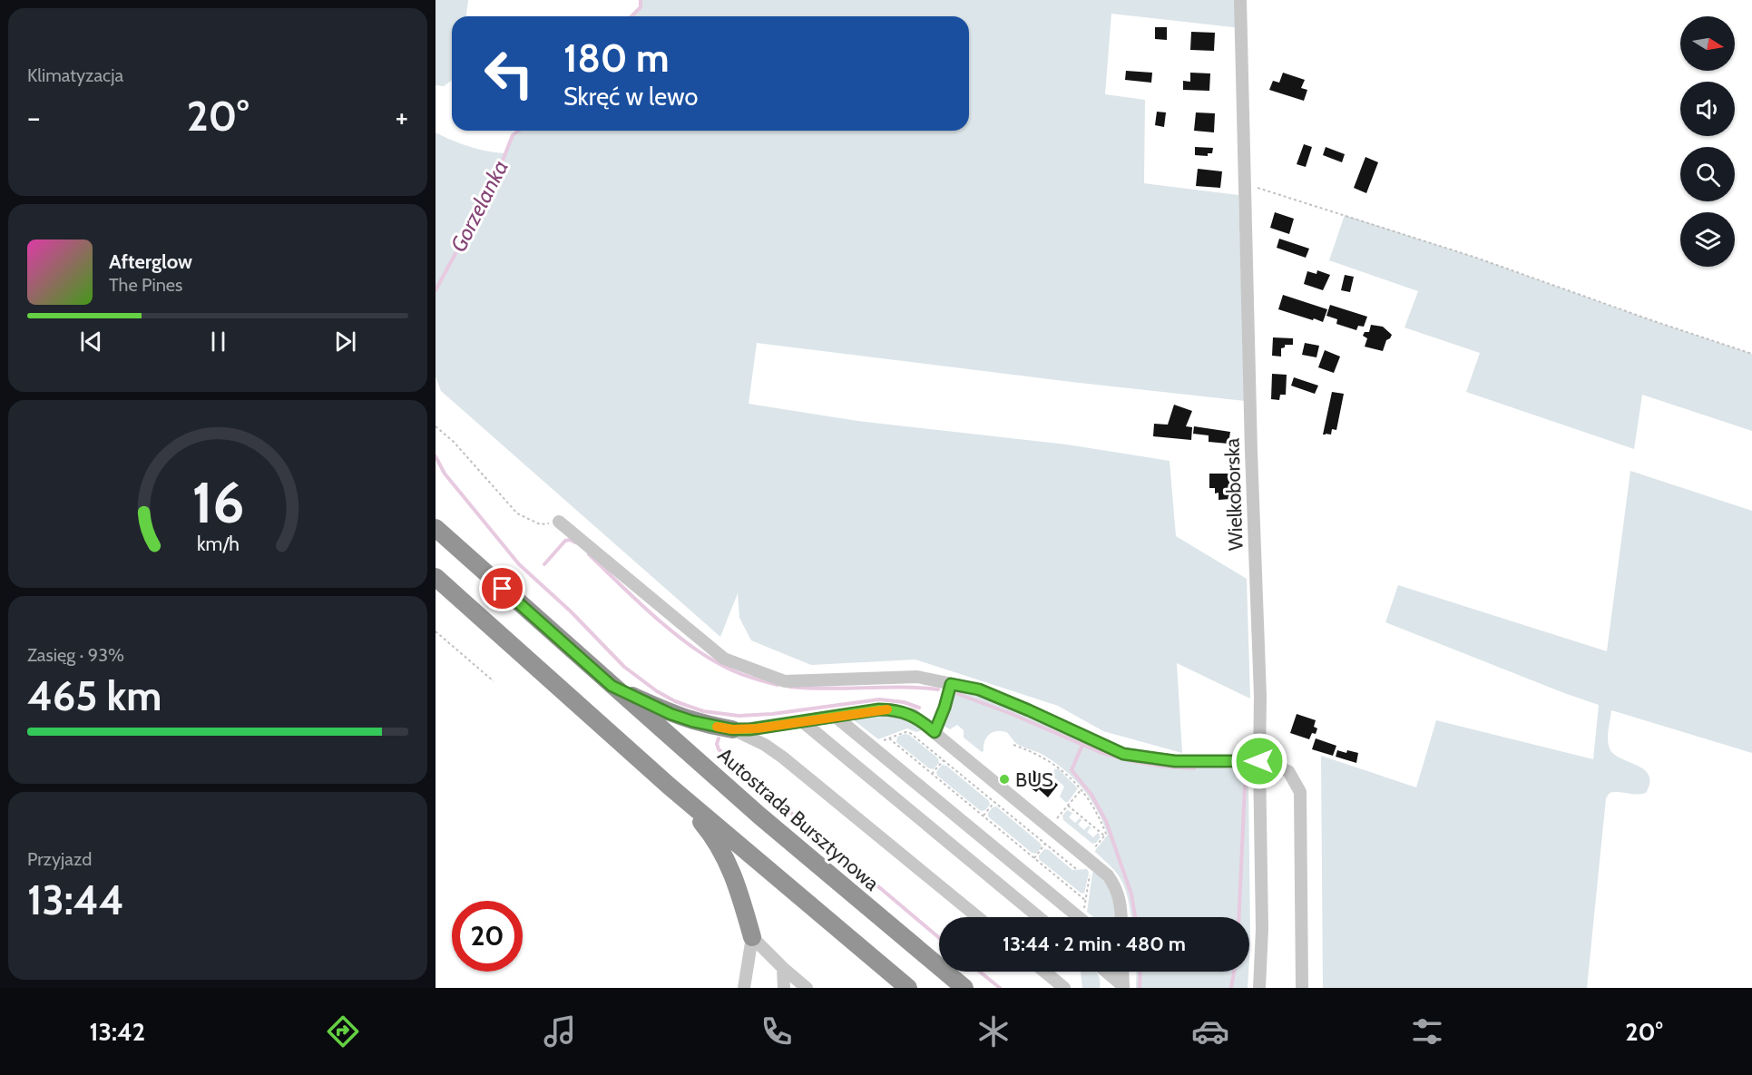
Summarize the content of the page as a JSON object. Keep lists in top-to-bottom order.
{
  "streets": {
    "highway": ["Autostrada Bursztynowa"],
    "street": ["Wielkoborska"]
  },
  "water": ["Gorzelanka"],
  "places": ["BUS"],
  "north": "right",
  "page": {
    "tile": [
      "Klimatyzacja",
      ["Zasięg · 93%", "465 km"],
      ["Przyjazd", "13:44"]
    ],
    "turn": ["180 m", "Skręć w lewo"],
    "heat": ["−", "20°", "+"],
    "song": ["Afterglow", "The Pines"],
    "limit": "20",
    "trip": "13:44 · 2 min · 480 m",
    "tabs": ["13:42", "20°"],
    "gauge": ["16", "km/h"]
  }
}
